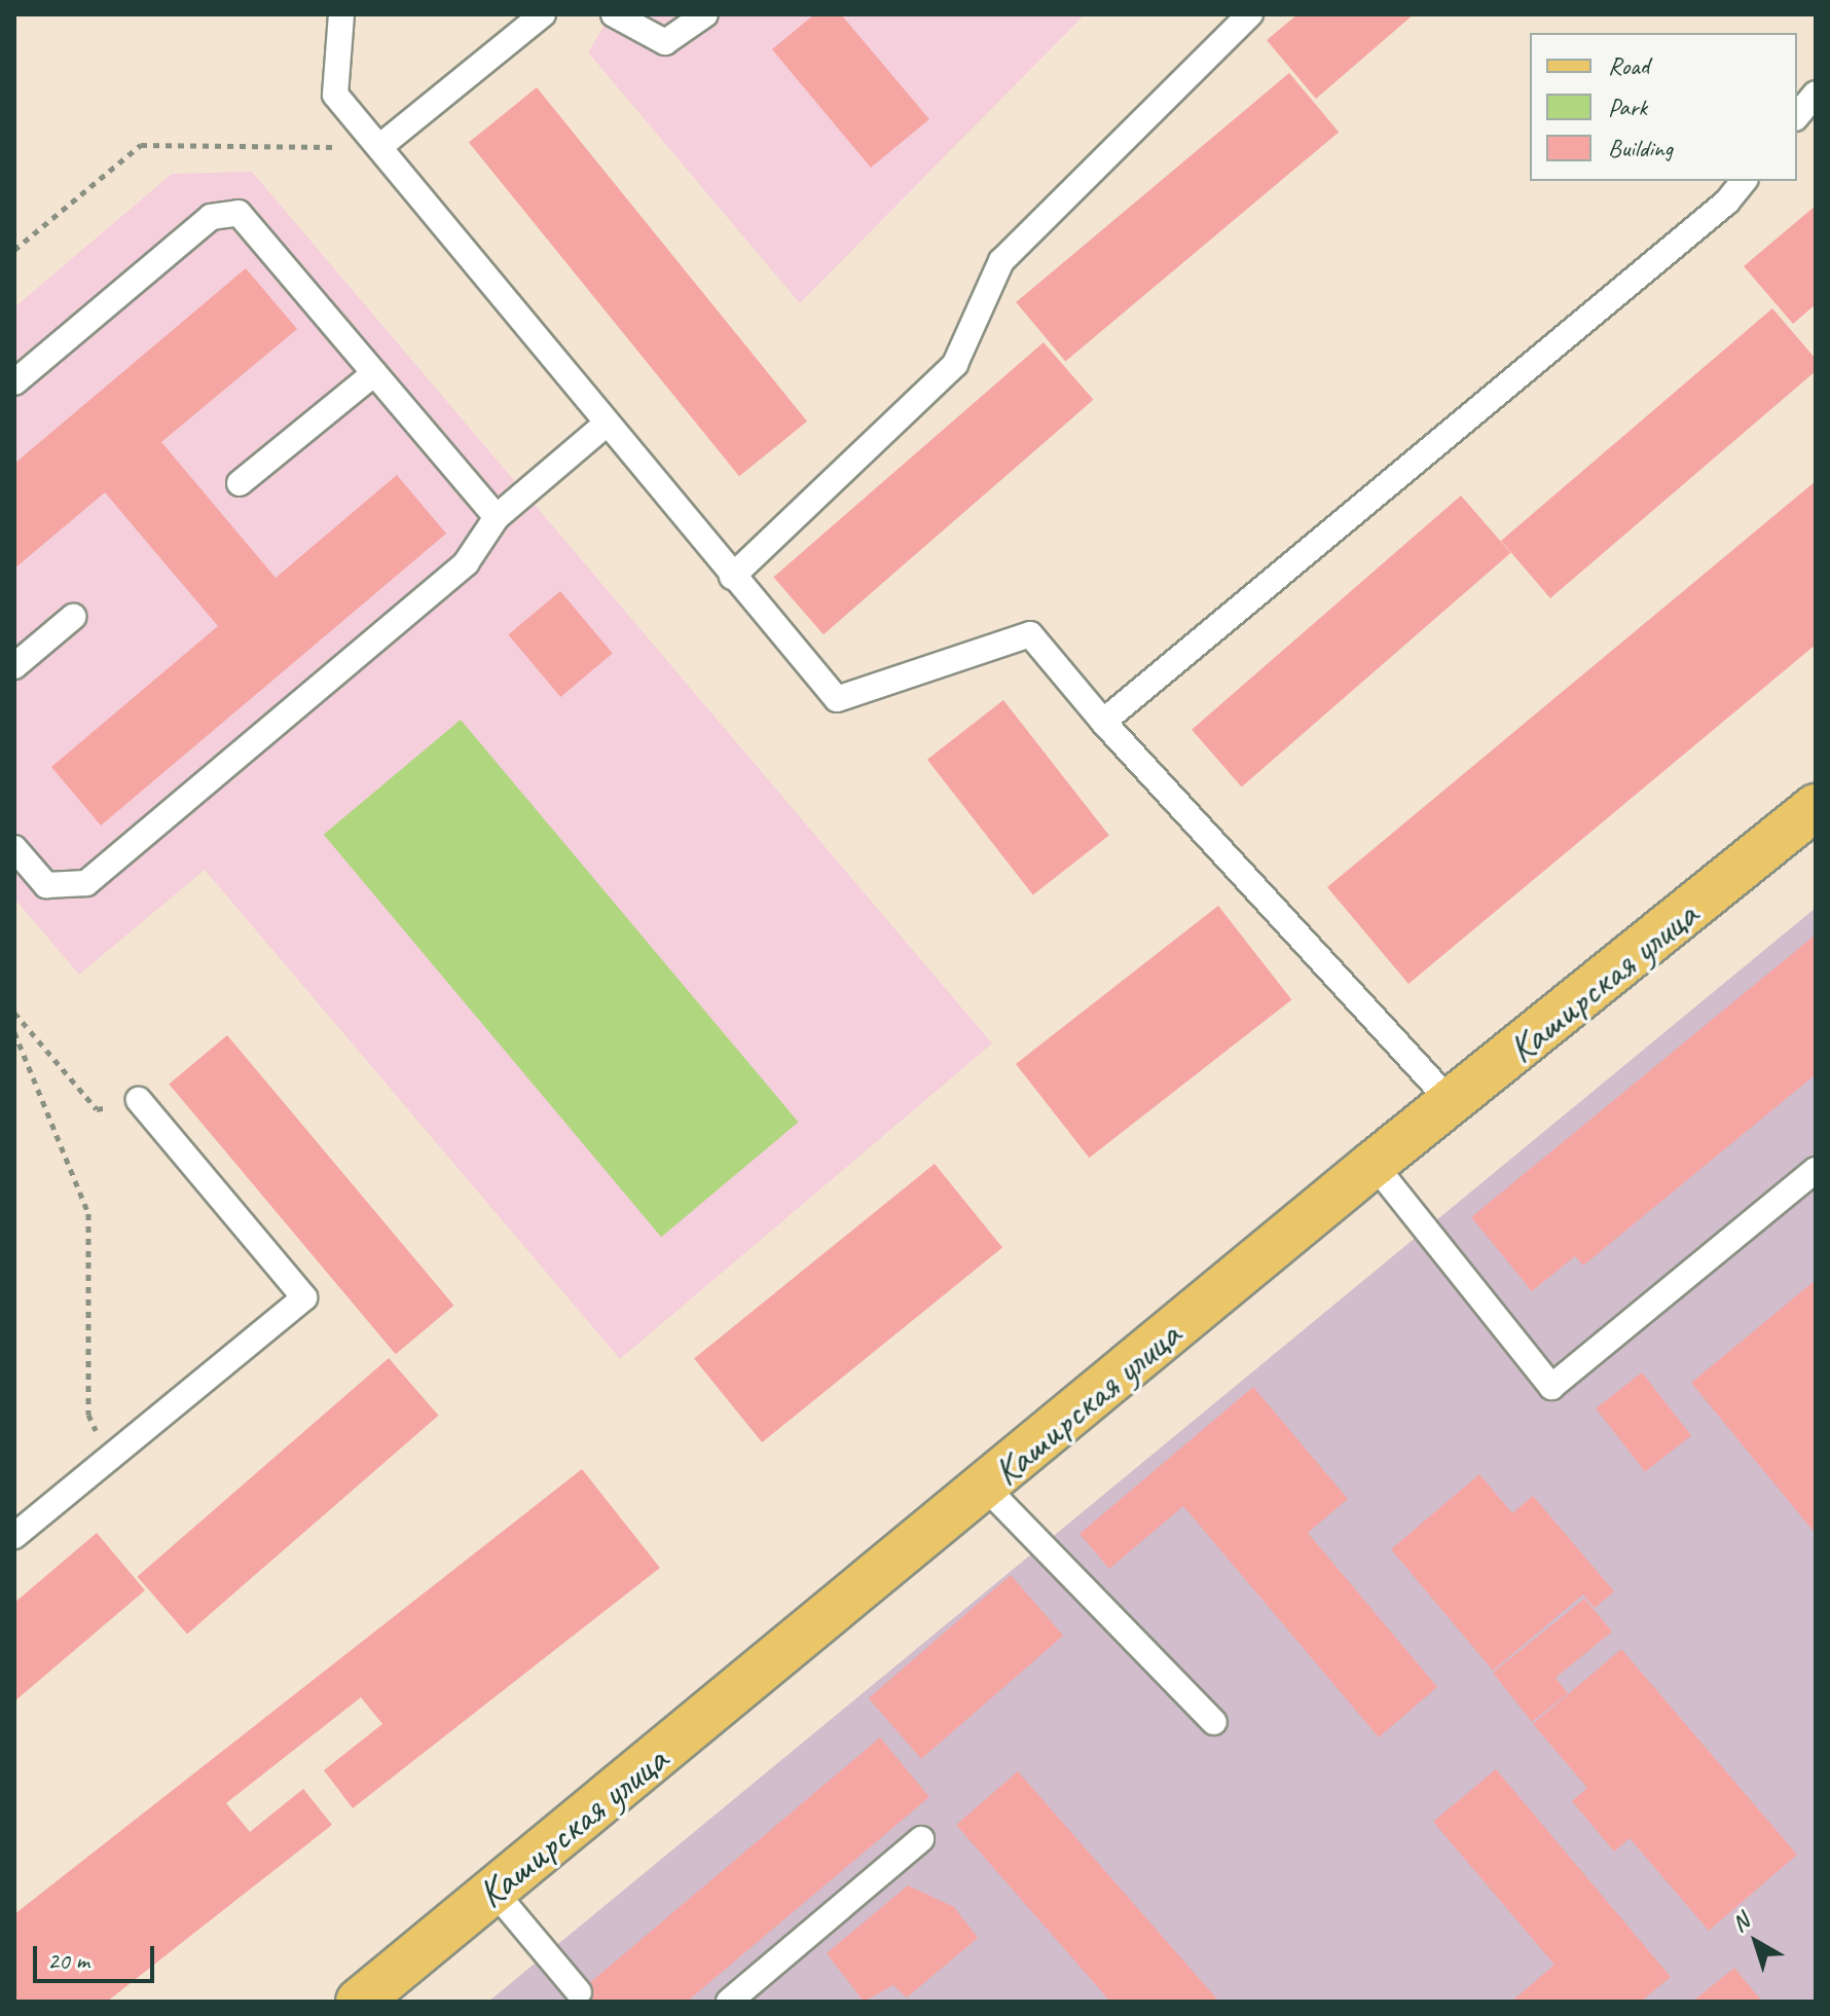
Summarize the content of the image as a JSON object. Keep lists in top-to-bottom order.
{
  "streets": {
    "main road": ["Каширская улица"]
  },
  "legend": ["Road", "Park", "Building"],
  "scale_bar": "20 m",
  "north": "top left"
}
